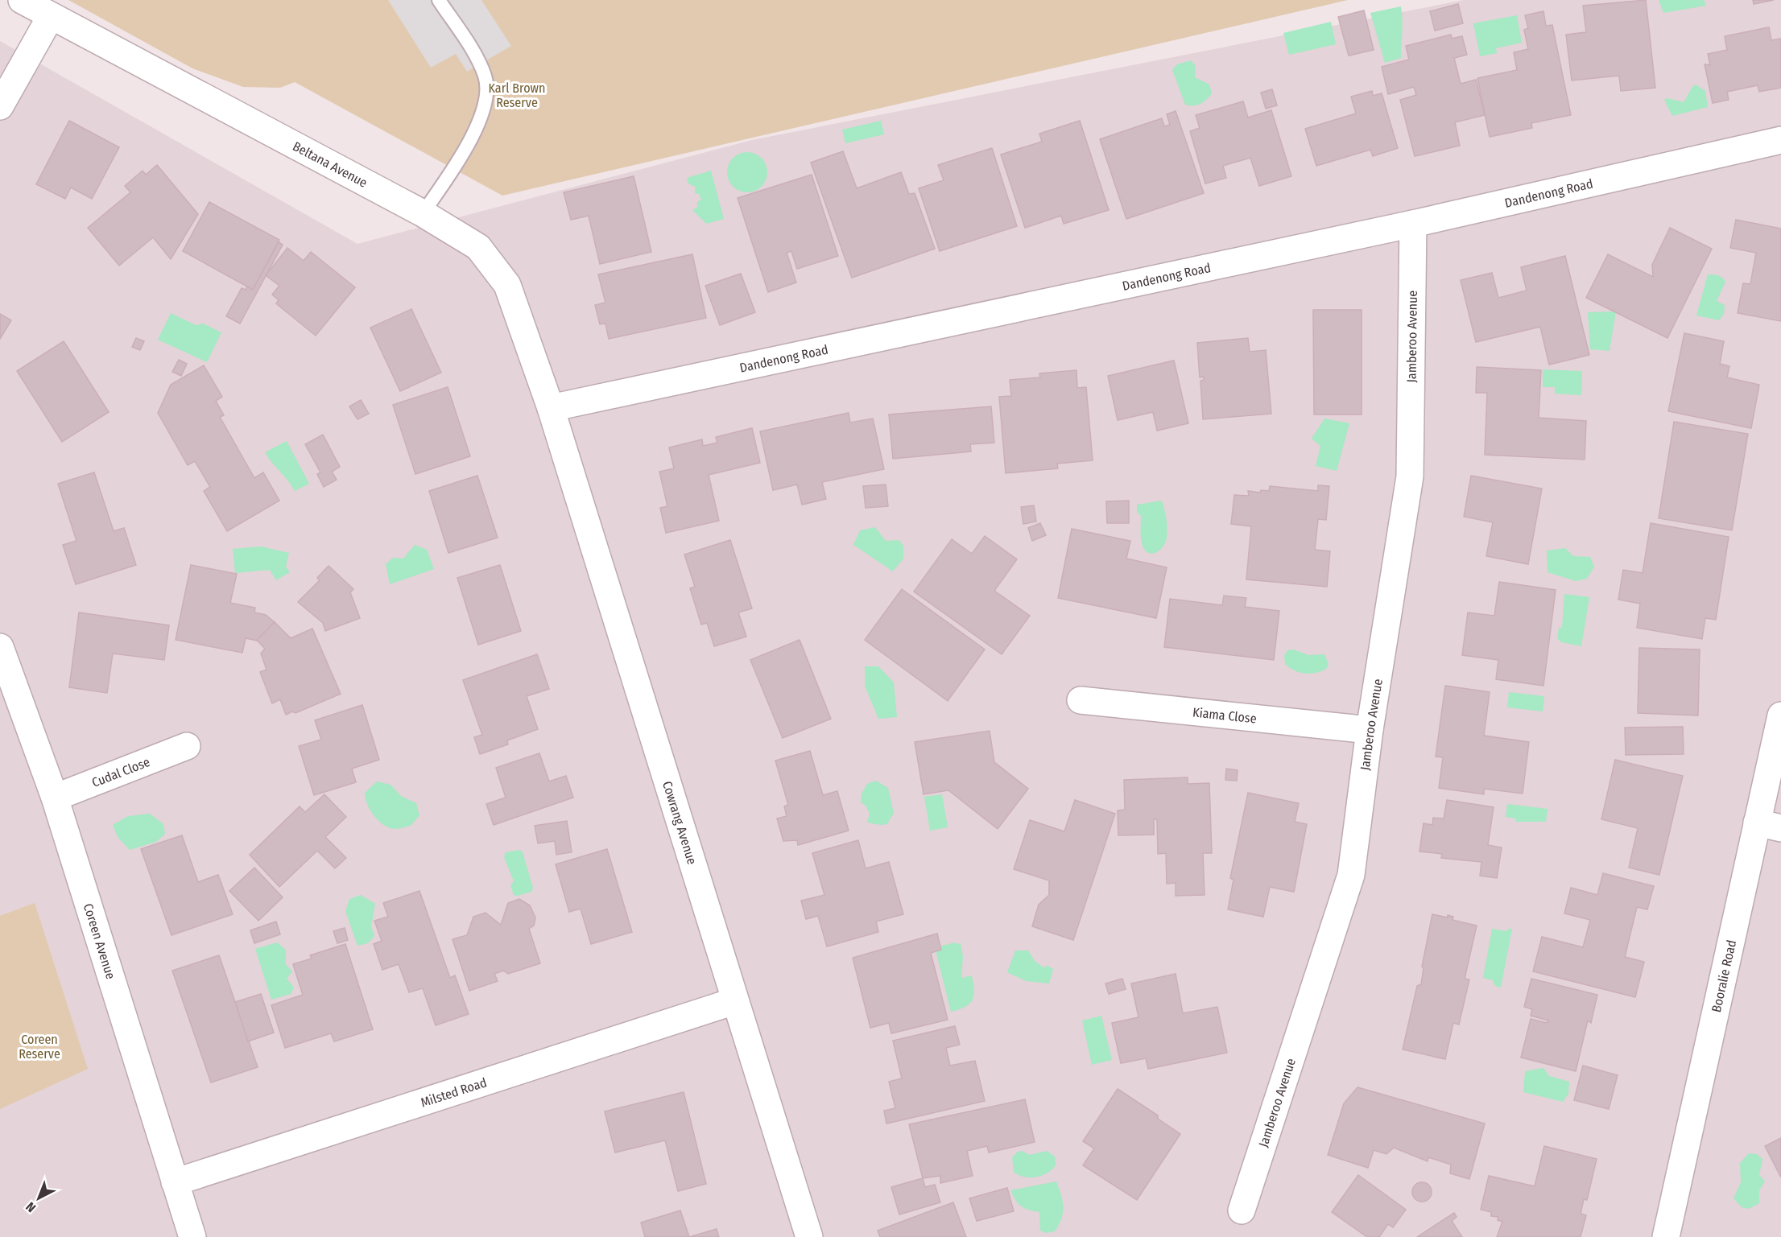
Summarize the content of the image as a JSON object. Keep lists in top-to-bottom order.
{
  "streets": {
    "street": [
      "Beltana Avenue",
      "Dandenong Road",
      "Jamberoo Avenue",
      "Kiama Close",
      "Cudal Close",
      "Cowrang Avenue",
      "Coreen Avenue",
      "Booralie Road",
      "Milsted Road"
    ]
  },
  "crossings": [
    ["Beltana Avenue", "Dandenong Road"],
    ["Beltana Avenue", "Cowrang Avenue"],
    ["Dandenong Road", "Jamberoo Avenue"],
    ["Dandenong Road", "Cowrang Avenue"],
    ["Jamberoo Avenue", "Kiama Close"],
    ["Cudal Close", "Coreen Avenue"],
    ["Cowrang Avenue", "Milsted Road"],
    ["Coreen Avenue", "Milsted Road"]
  ],
  "parks": ["Karl Brown Reserve", "Coreen Reserve"],
  "north": "bottom left"
}
